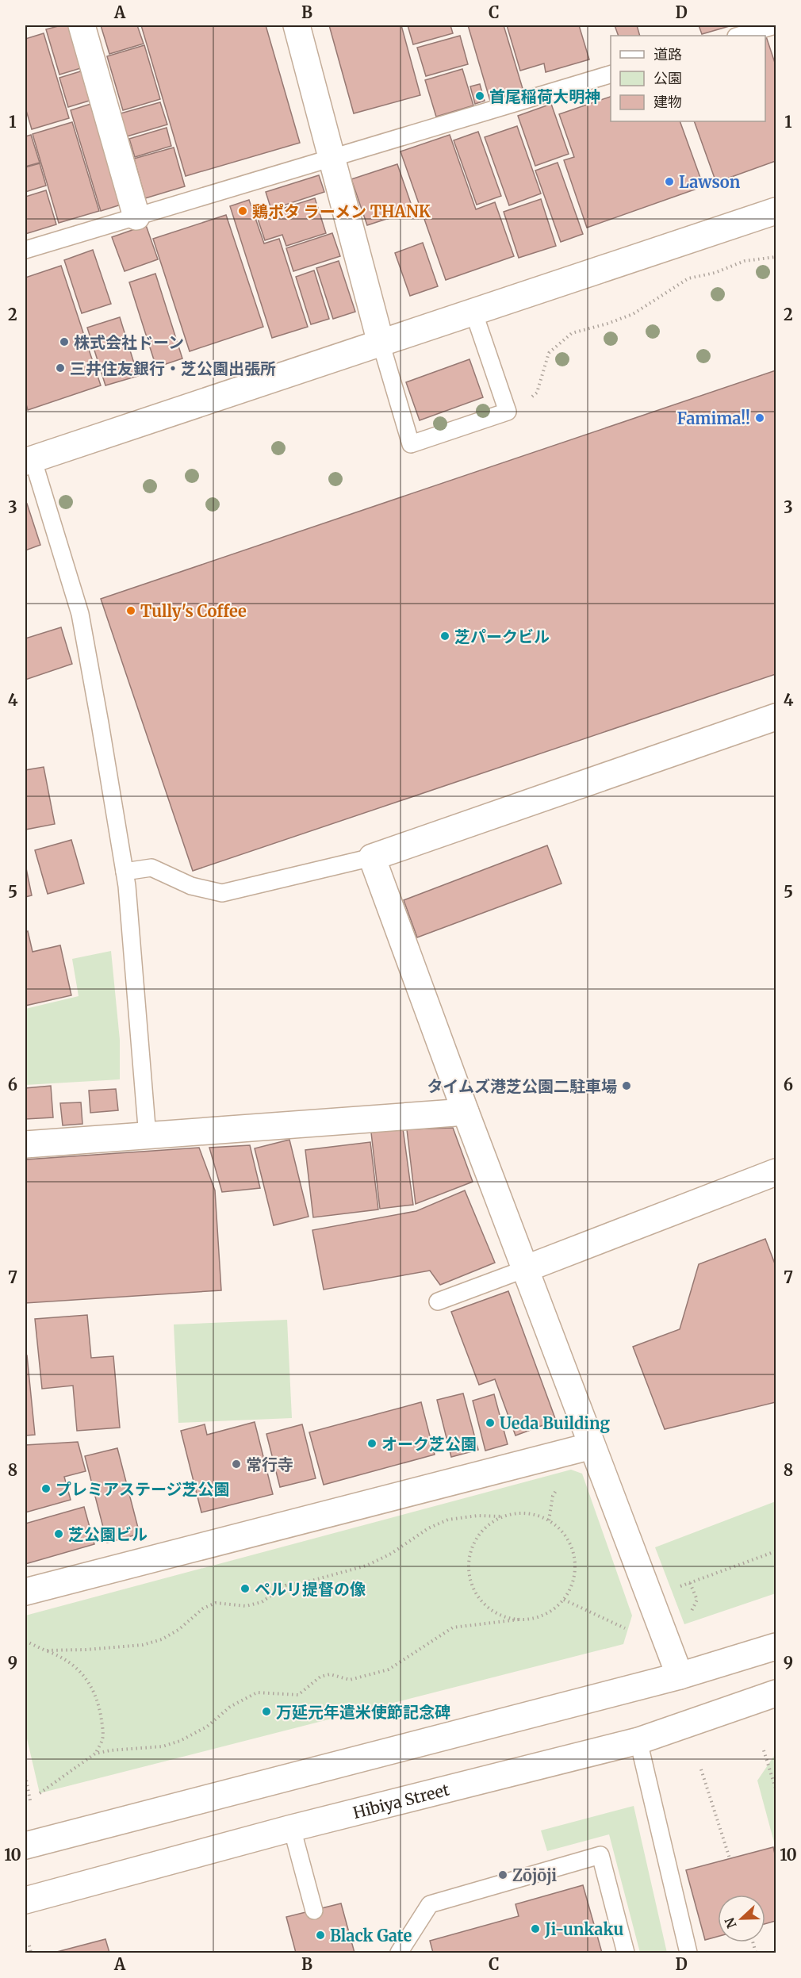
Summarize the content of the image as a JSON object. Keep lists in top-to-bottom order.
{
  "streets": {
    "street": ["Hibiya Street"]
  },
  "places": [
    "首尾稲荷大明神",
    "Lawson",
    "鶏ポタ ラーメン THANK",
    "株式会社ドーン",
    "三井住友銀行・芝公園出張所",
    "Famima!!",
    "Tully's Coffee",
    "芝パークビル",
    "タイムズ港芝公園二駐車場",
    "Ueda Building",
    "オーク芝公園",
    "常行寺",
    "プレミアステージ芝公園",
    "芝公園ビル",
    "ペルリ提督の像",
    "万延元年遣米使節記念碑",
    "Zōjōji",
    "Ji-unkaku",
    "Black Gate"
  ],
  "legend": ["道路", "公園", "建物"],
  "north": "left",
  "grid": {
    "columns": [
      "A",
      "B",
      "C",
      "D"
    ],
    "rows": [
      "1",
      "2",
      "3",
      "4",
      "5",
      "6",
      "7",
      "8",
      "9",
      "10"
    ]
  }
}
